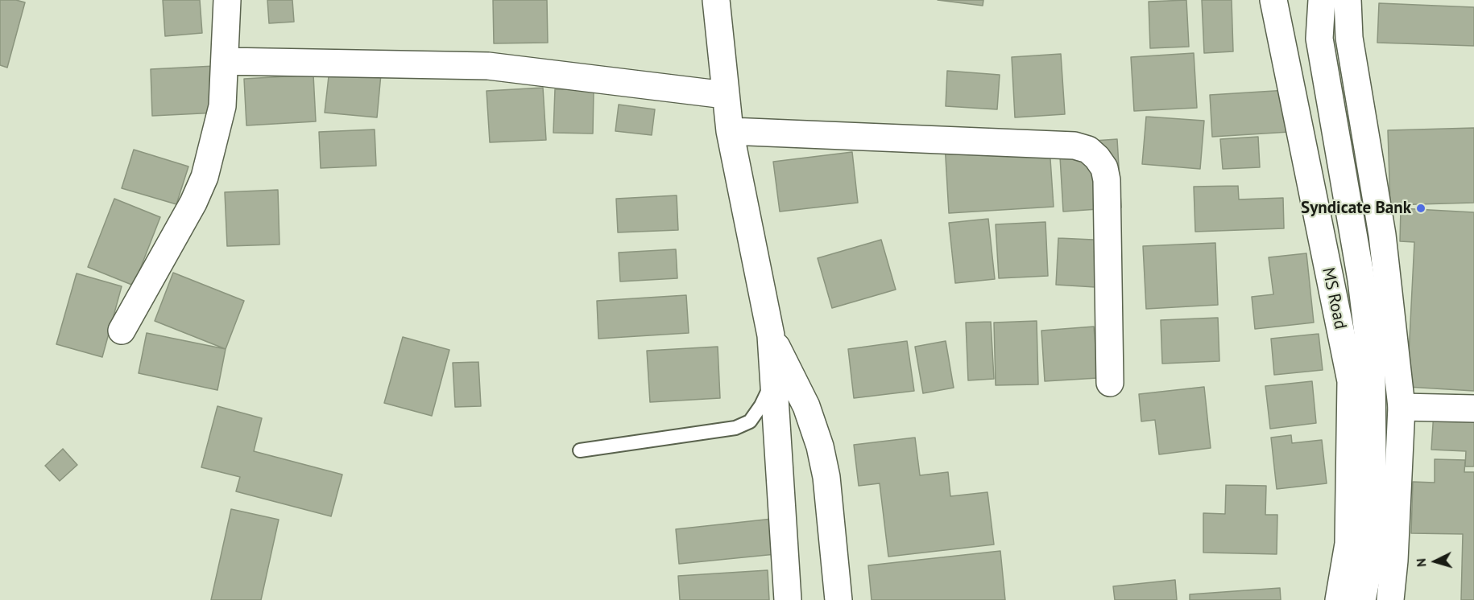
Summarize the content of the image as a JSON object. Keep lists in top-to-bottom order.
{
  "streets": {
    "main road": ["MS Road"]
  },
  "places": ["Syndicate Bank"],
  "north": "left"
}
